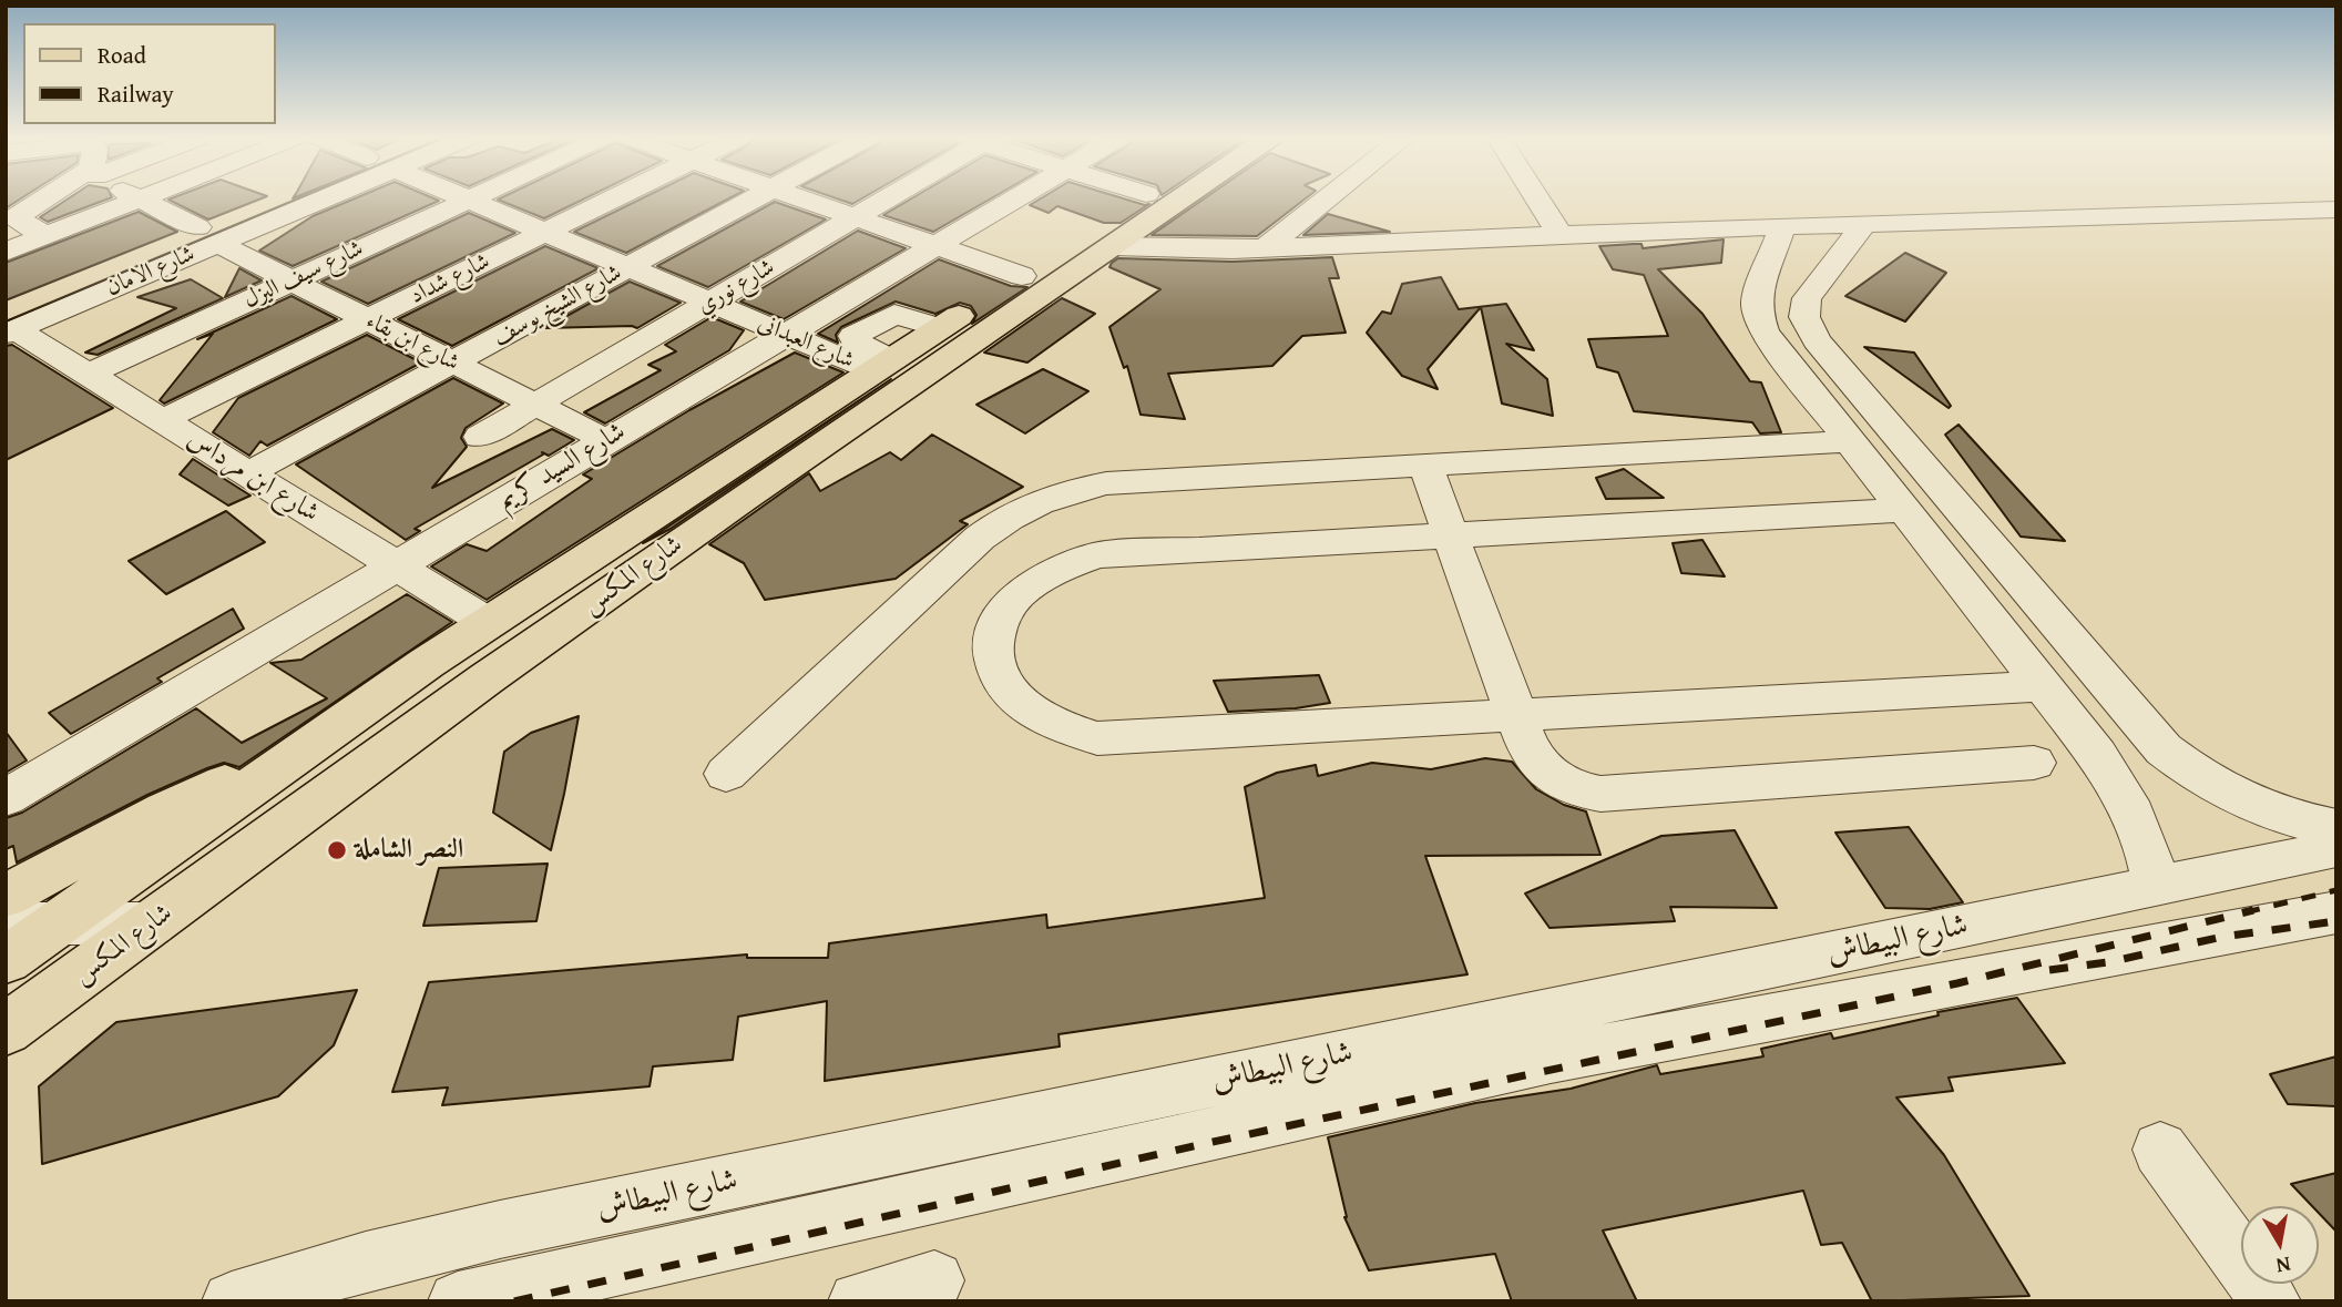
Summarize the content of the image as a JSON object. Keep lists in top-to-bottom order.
{
  "streets": {
    "main road": ["شارع المكس"],
    "street": [
      "شارع الامان",
      "شارع سيف اليزل",
      "شارع شداد",
      "شارع نوري",
      "شارع الشيخ يوسف",
      "شارع ابن بقاء",
      "شارع العبدانى",
      "شارع السيد كريم",
      "شارع ابن مرداس",
      "شارع البيطاش"
    ]
  },
  "crossings": [
    ["شارع الامان", "شارع ابن بقاء"],
    ["شارع الامان", "شارع ابن مرداس"],
    ["شارع سيف اليزل", "شارع ابن بقاء"],
    ["شارع سيف اليزل", "شارع العبدانى"],
    ["شارع سيف اليزل", "شارع ابن مرداس"],
    ["شارع شداد", "شارع ابن بقاء"],
    ["شارع شداد", "شارع العبدانى"],
    ["شارع شداد", "شارع ابن مرداس"],
    ["شارع نوري", "شارع ابن بقاء"],
    ["شارع نوري", "شارع العبدانى"],
    ["شارع الشيخ يوسف", "شارع ابن بقاء"],
    ["شارع الشيخ يوسف", "شارع العبدانى"],
    ["شارع الشيخ يوسف", "شارع ابن مرداس"],
    ["شارع ابن بقاء", "شارع السيد كريم"],
    ["شارع العبدانى", "شارع السيد كريم"],
    ["شارع العبدانى", "شارع المكس"],
    ["شارع السيد كريم", "شارع ابن مرداس"],
    ["شارع ابن مرداس", "شارع المكس"]
  ],
  "places": ["النصر الشاملة"],
  "legend": ["Road", "Railway"],
  "north": "bottom"
}
